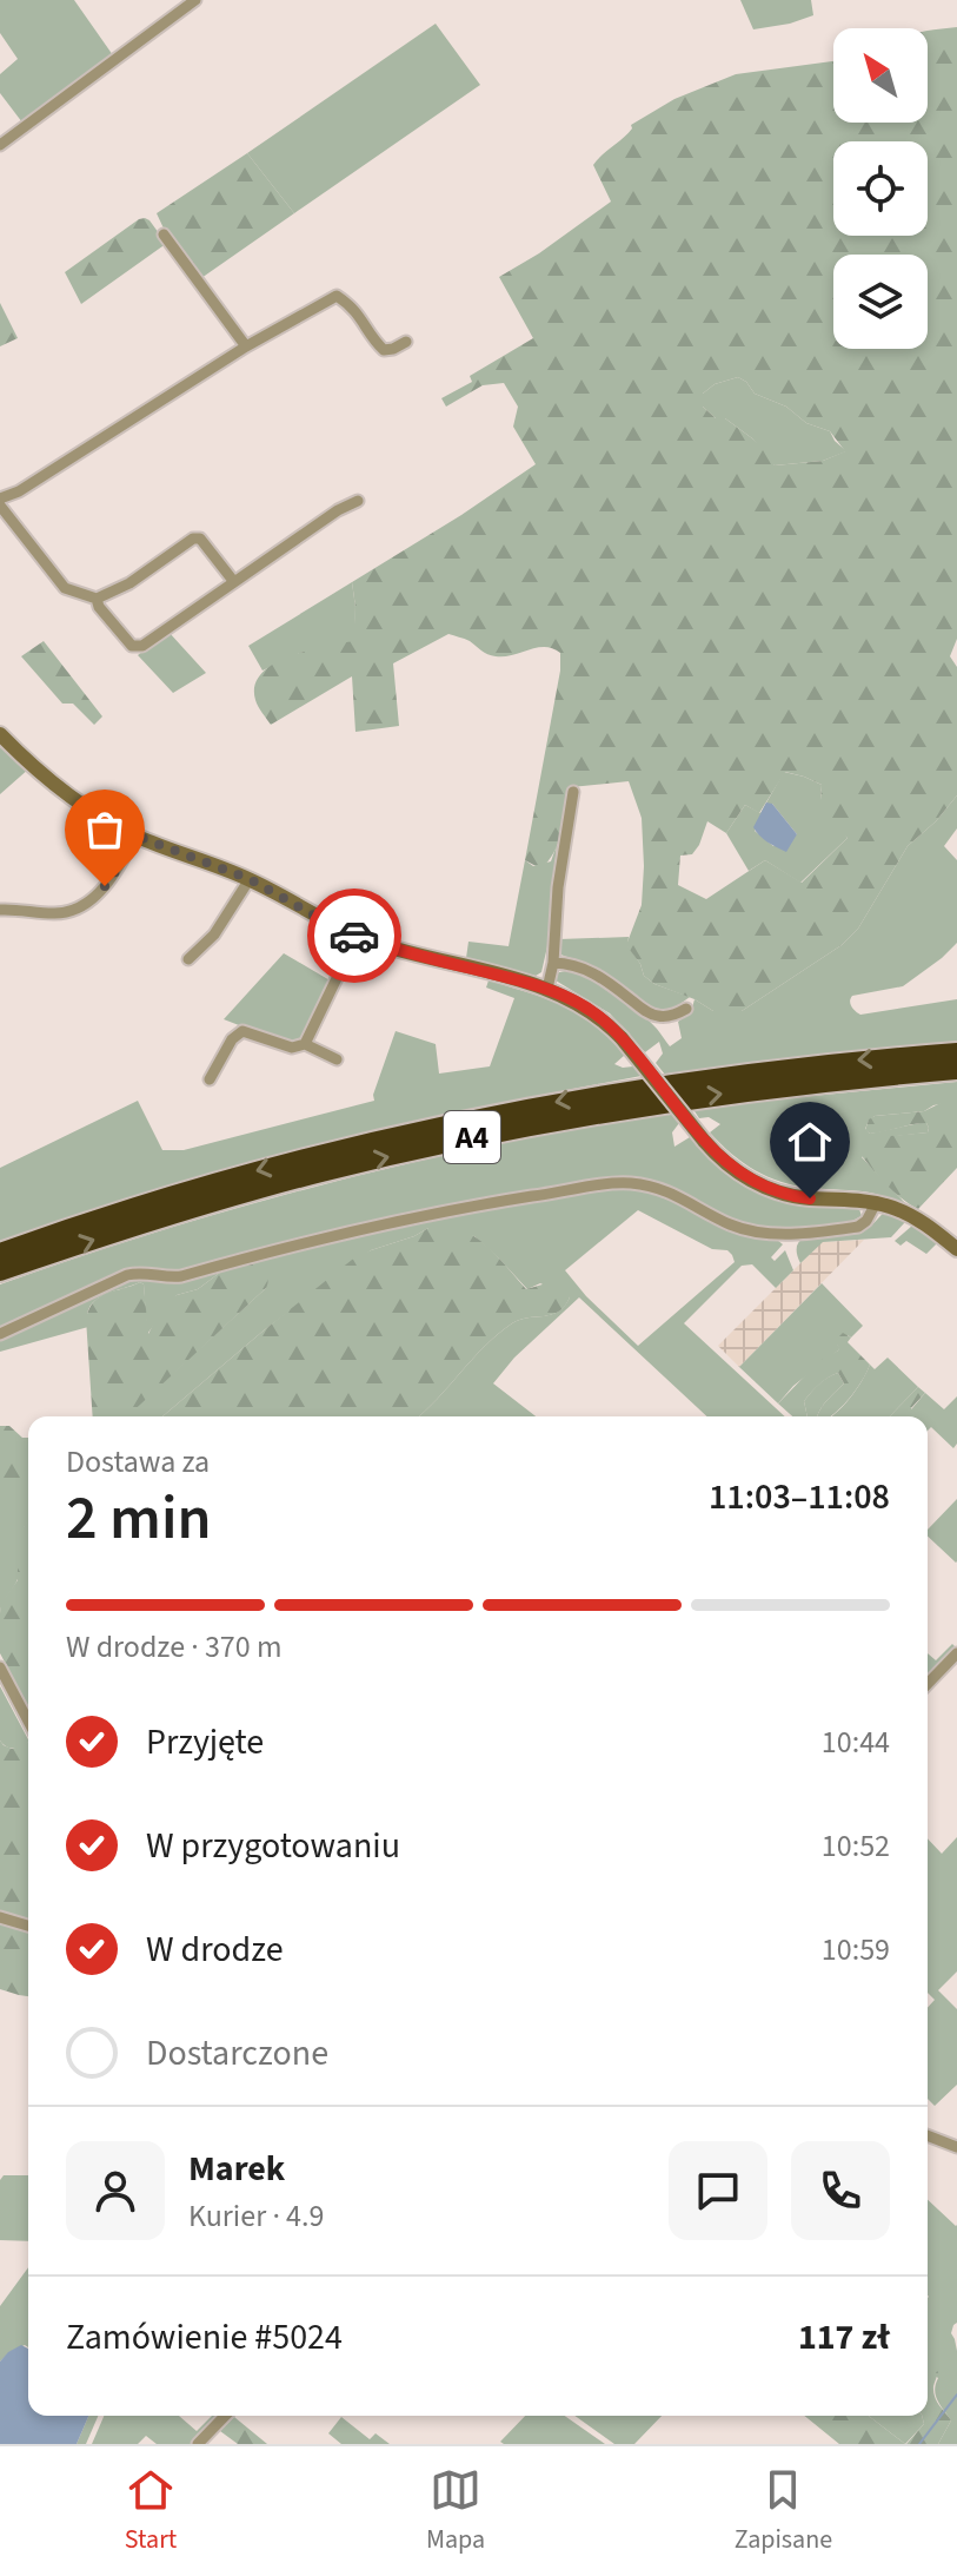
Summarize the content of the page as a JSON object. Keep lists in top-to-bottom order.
{
  "streets": {
    "highway": ["A4"]
  },
  "north": "top left",
  "page": {
    "heading": ["2 min", "Dostawa za", "11:03–11:08"],
    "panel": [
      "Marek",
      "Kurier · 4.9",
      "Zamówienie #5024",
      "117 zł"
    ],
    "bar": "W drodze · 370 m",
    "list": [
      ["Przyjęte", "10:44"],
      ["W przygotowaniu", "10:52"],
      ["W drodze", "10:59"],
      "Dostarczone"
    ],
    "tabs": ["Start", "Mapa", "Zapisane"]
  }
}
